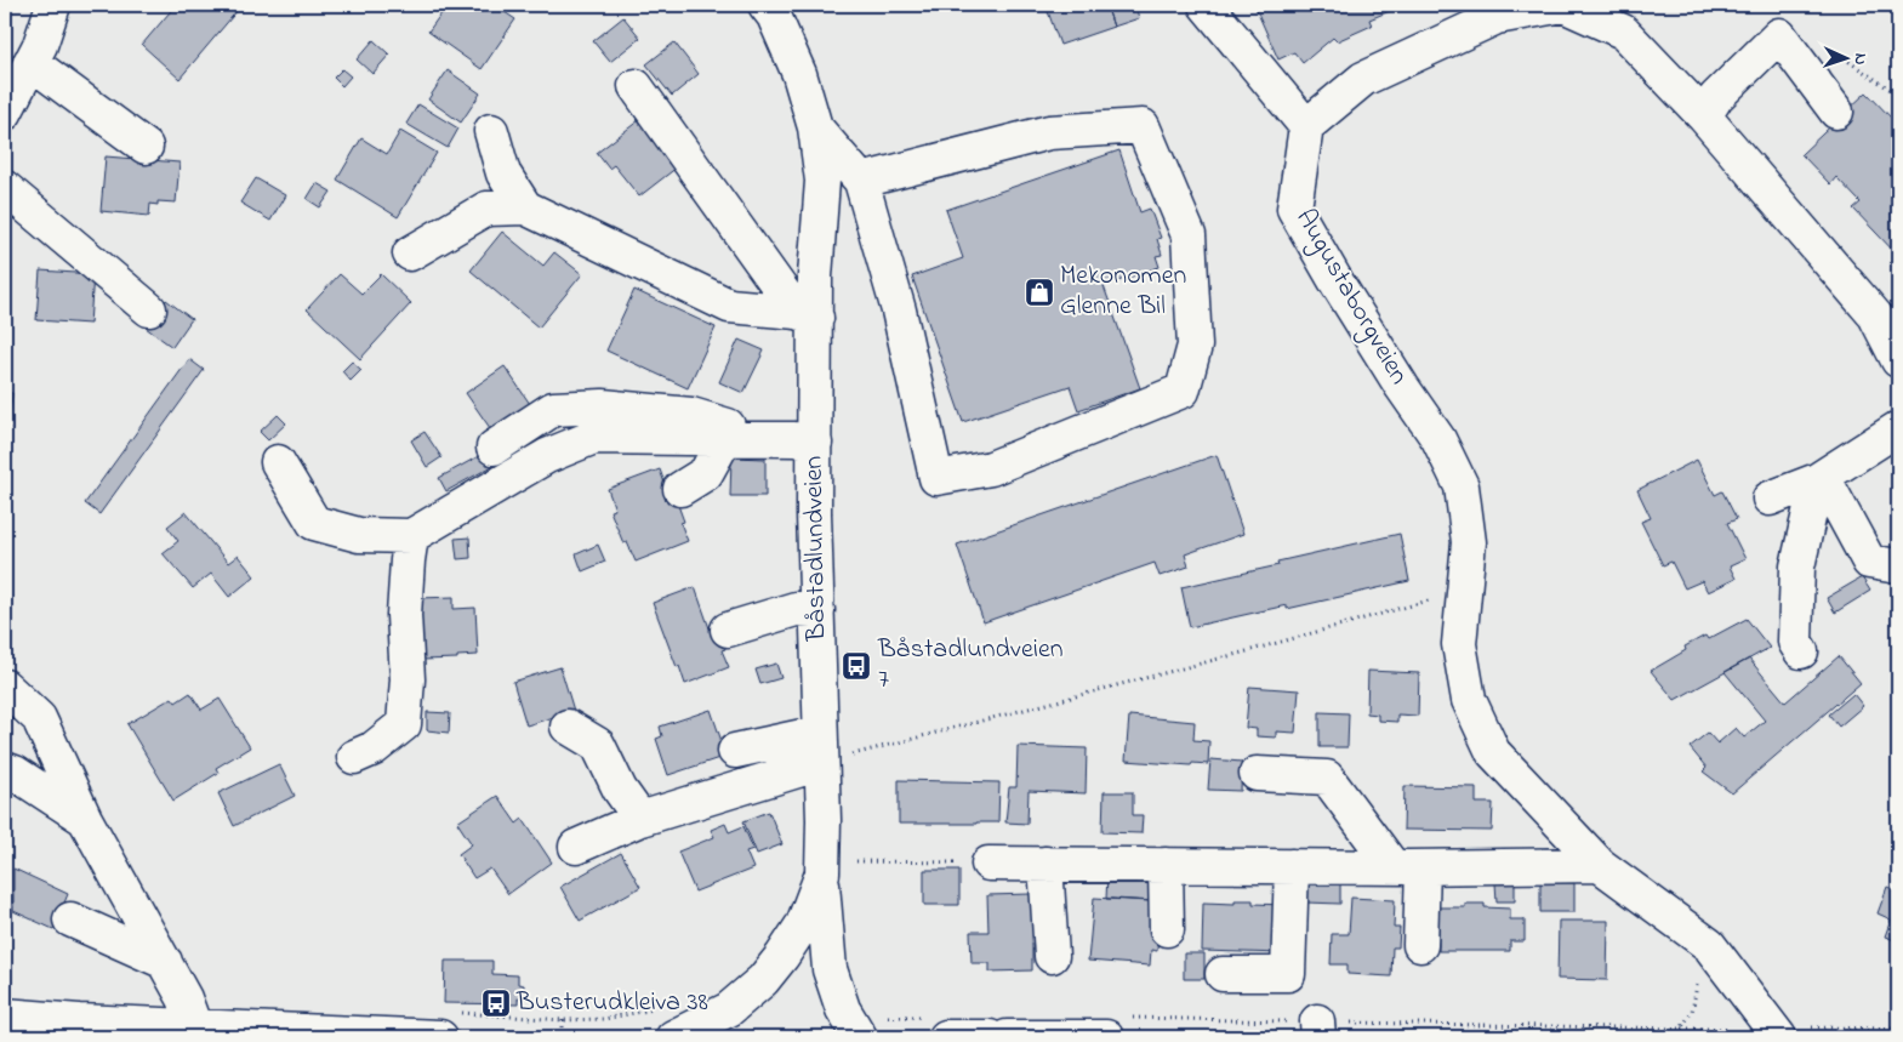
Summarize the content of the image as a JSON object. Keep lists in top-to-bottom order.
{
  "streets": {
    "street": ["Augustaborgveien", "Båstadlundveien"]
  },
  "places": {
    "shop": ["Mekonomen Glenne Bil"],
    "bus stop": ["Båstadlundveien 7", "Busterudkleiva 38"]
  },
  "north": "right"
}
